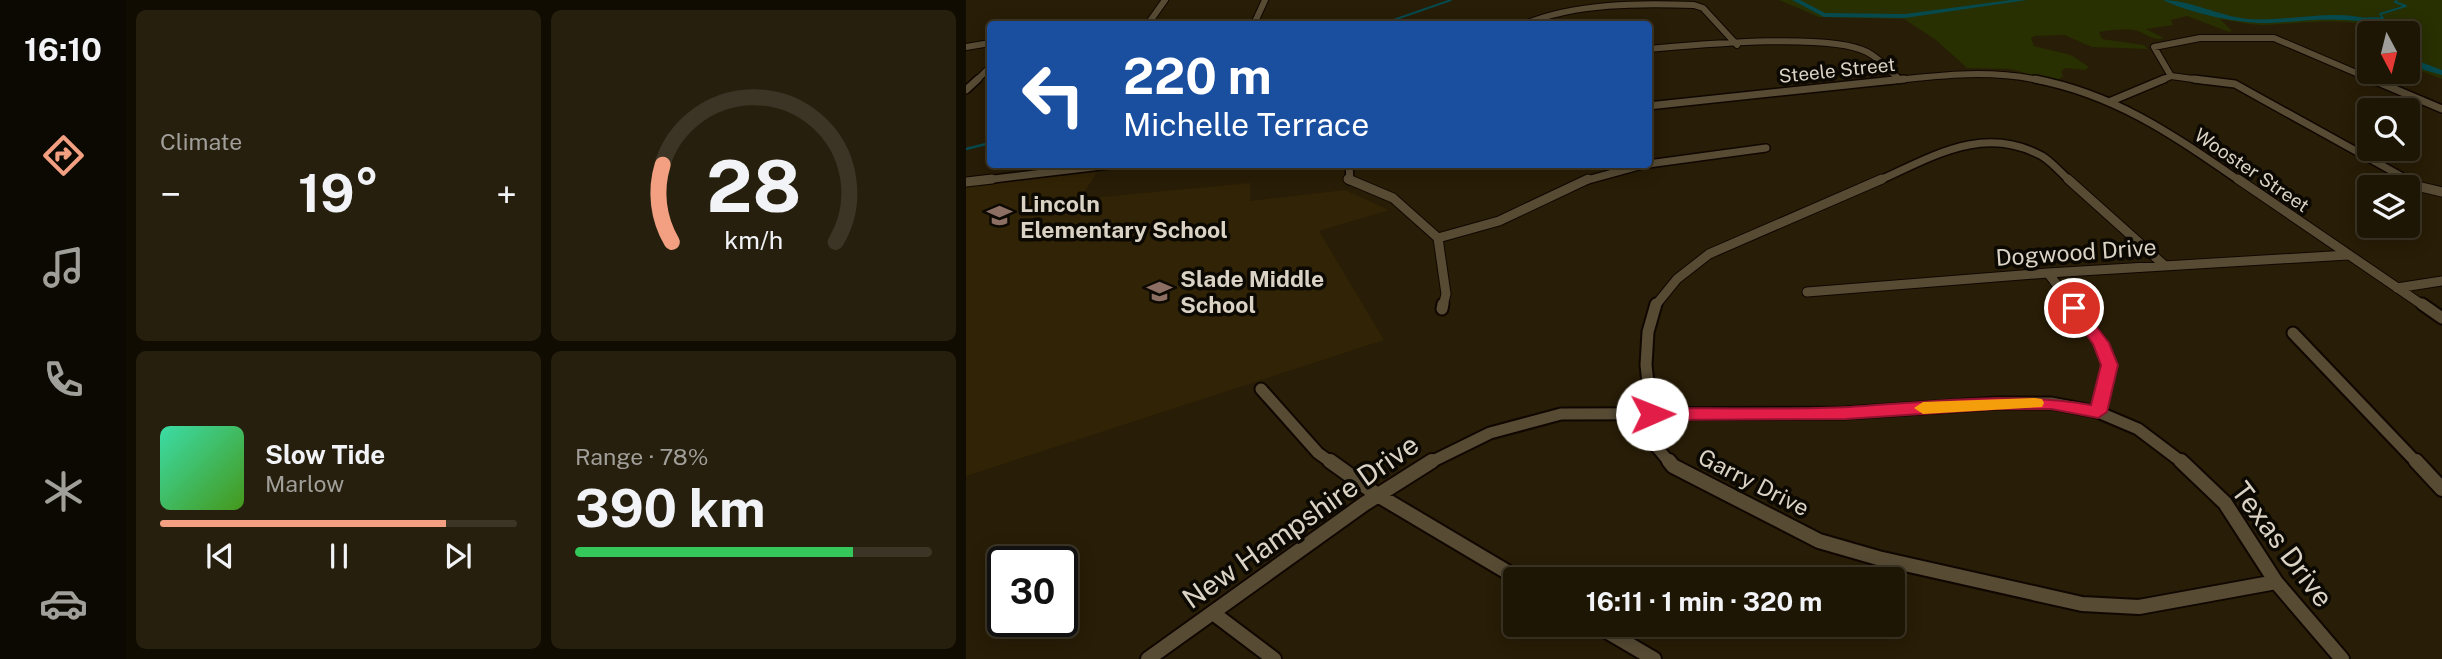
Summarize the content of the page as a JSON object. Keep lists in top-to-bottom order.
{
  "streets": {
    "street": [
      "Steele Street",
      "Wooster Street",
      "Dogwood Drive",
      "Garry Drive",
      "New Hampshire Drive",
      "Texas Drive"
    ]
  },
  "crossings": [
    ["Steele Street", "Wooster Street"],
    ["Wooster Street", "Dogwood Drive"],
    ["Dogwood Drive", "Garry Drive"],
    ["Garry Drive", "New Hampshire Drive"],
    ["Garry Drive", "Texas Drive"],
    ["New Hampshire Drive", "Texas Drive"]
  ],
  "places": {
    "school or university": ["Lincoln Elementary School", "Slade Middle School"]
  },
  "north": "bottom",
  "page": {
    "tabs": "16:10",
    "tile": [
      "Climate",
      ["Range · 78%", "390 km"]
    ],
    "turn": ["220 m", "Michelle Terrace"],
    "heat": ["−", "19°", "+"],
    "song": ["Slow Tide", "Marlow"],
    "limit": "30",
    "trip": "16:11 · 1 min · 320 m",
    "gauge": ["28", "km/h"]
  }
}
